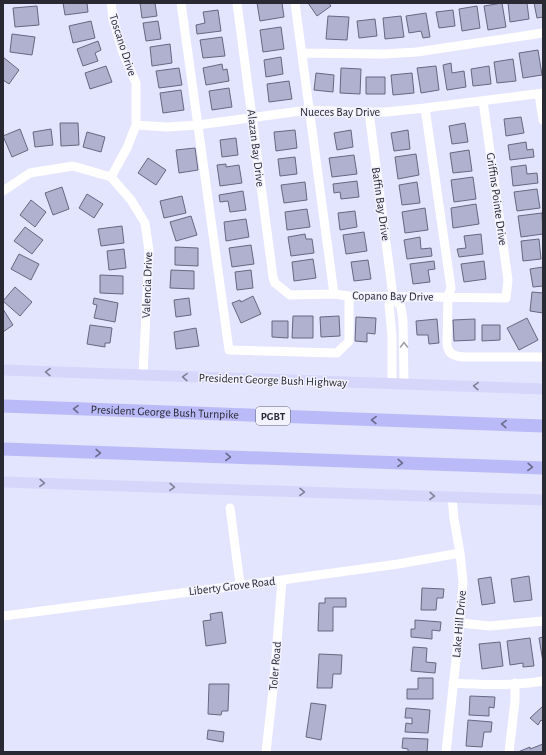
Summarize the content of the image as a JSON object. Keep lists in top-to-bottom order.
{
  "streets": {
    "highway": ["President George Bush Turnpike", "PGBT"],
    "main road": ["President George Bush Highway"],
    "street": [
      "Toscano Drive",
      "Nueces Bay Drive",
      "Alazan Bay Drive",
      "Griffins Pointe Drive",
      "Baffin Bay Drive",
      "Valencia Drive",
      "Copano Bay Drive",
      "Liberty Grove Road",
      "Lake Hill Drive",
      "Toler Road"
    ]
  },
  "crossings": [
    ["Toscano Drive", "Nueces Bay Drive"],
    ["Toscano Drive", "Valencia Drive"],
    ["Nueces Bay Drive", "Alazan Bay Drive"],
    ["Nueces Bay Drive", "Griffins Pointe Drive"],
    ["Nueces Bay Drive", "Baffin Bay Drive"],
    ["Alazan Bay Drive", "Copano Bay Drive"],
    ["Griffins Pointe Drive", "Copano Bay Drive"],
    ["Baffin Bay Drive", "Copano Bay Drive"],
    ["Baffin Bay Drive", "President George Bush Highway"],
    ["Valencia Drive", "President George Bush Highway"],
    ["Liberty Grove Road", "Lake Hill Drive"],
    ["Liberty Grove Road", "Toler Road"]
  ],
  "one_way": ["President George Bush Highway"]
}
